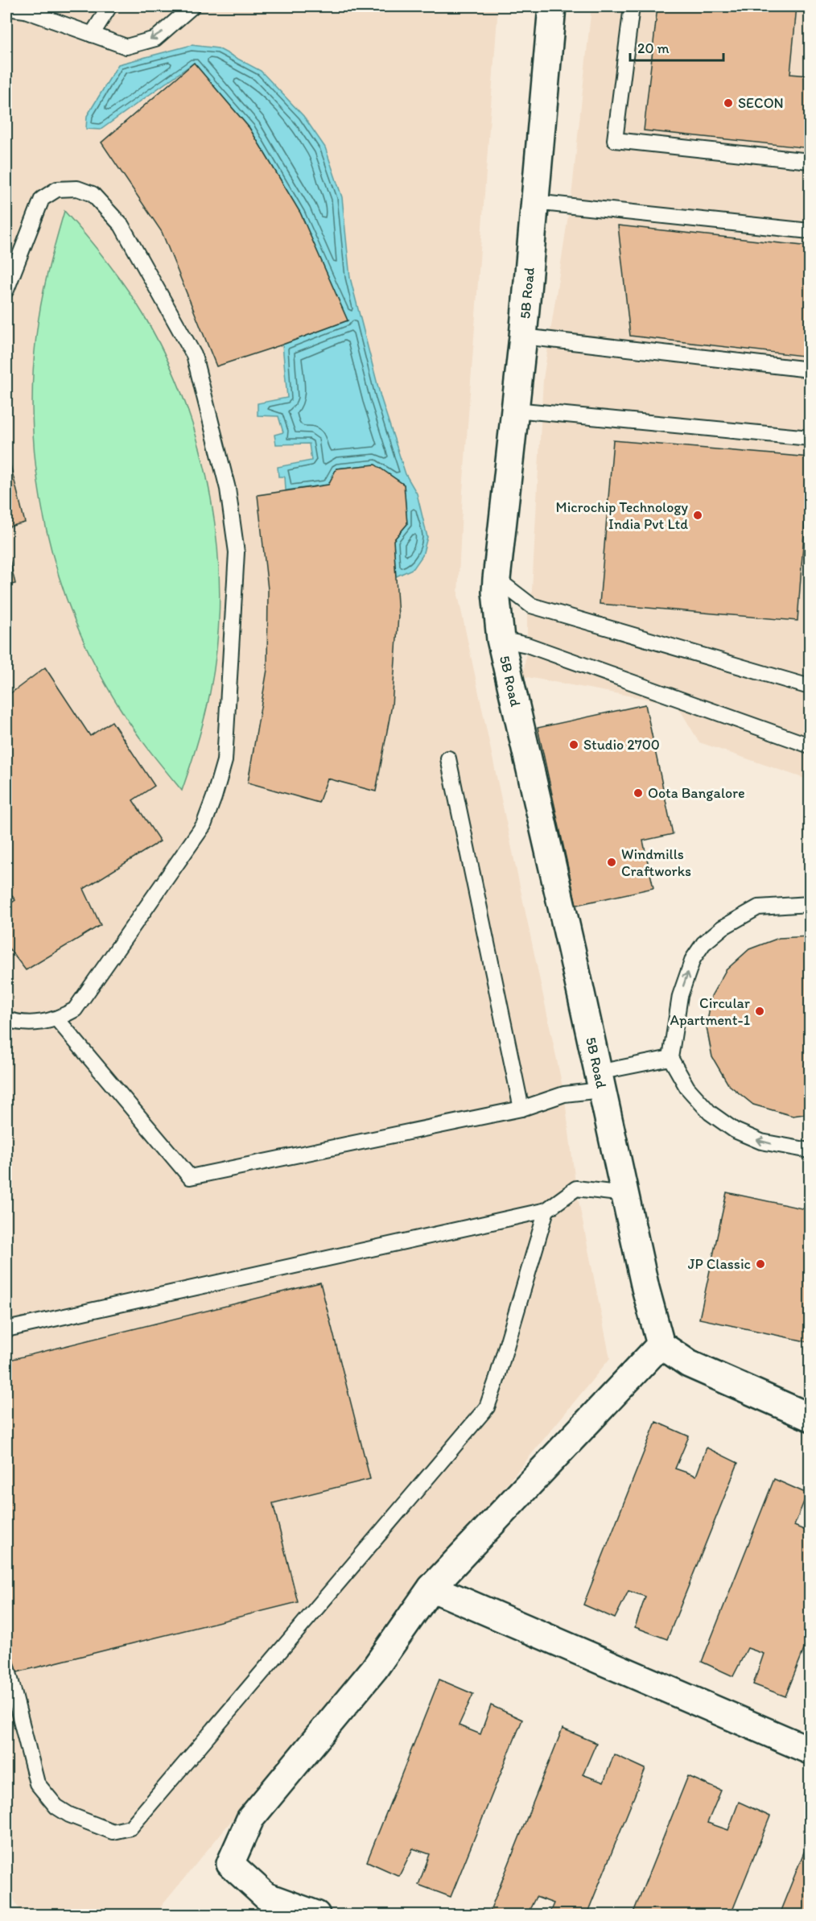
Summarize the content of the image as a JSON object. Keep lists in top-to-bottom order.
{
  "streets": {
    "street": ["5B Road"]
  },
  "places": [
    "SECON",
    "Microchip Technology India Pvt Ltd",
    "Studio 2700",
    "Oota Bangalore",
    "Windmills Craftworks",
    "Circular Apartment-1",
    "JP Classic"
  ],
  "scale_bar": "20 m"
}
